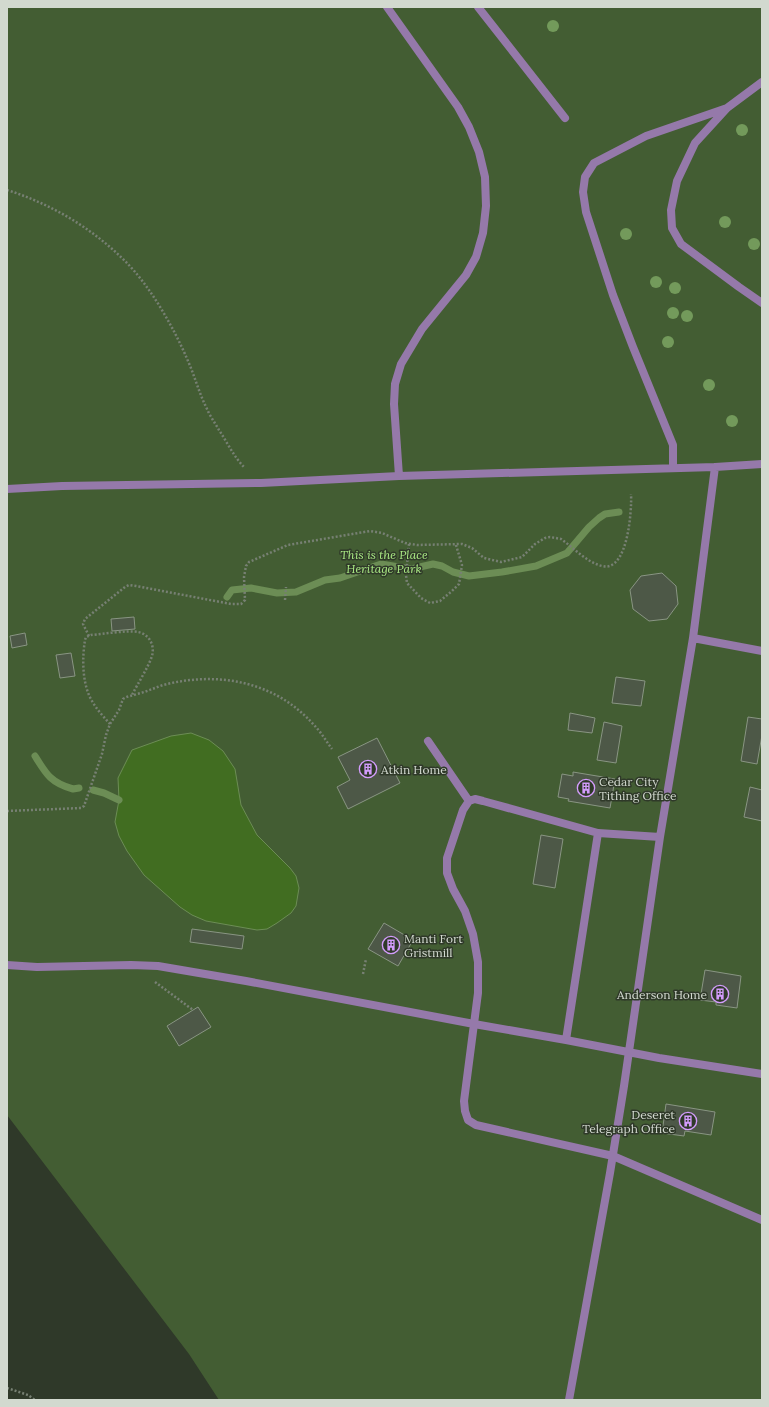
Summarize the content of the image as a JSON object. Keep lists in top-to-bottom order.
{
  "parks": ["This is the Place Heritage Park"],
  "places": {
    "building": [
      "Atkin Home",
      "Cedar City Tithing Office",
      "Manti Fort Gristmill",
      "Anderson Home",
      "Deseret Telegraph Office"
    ]
  }
}
